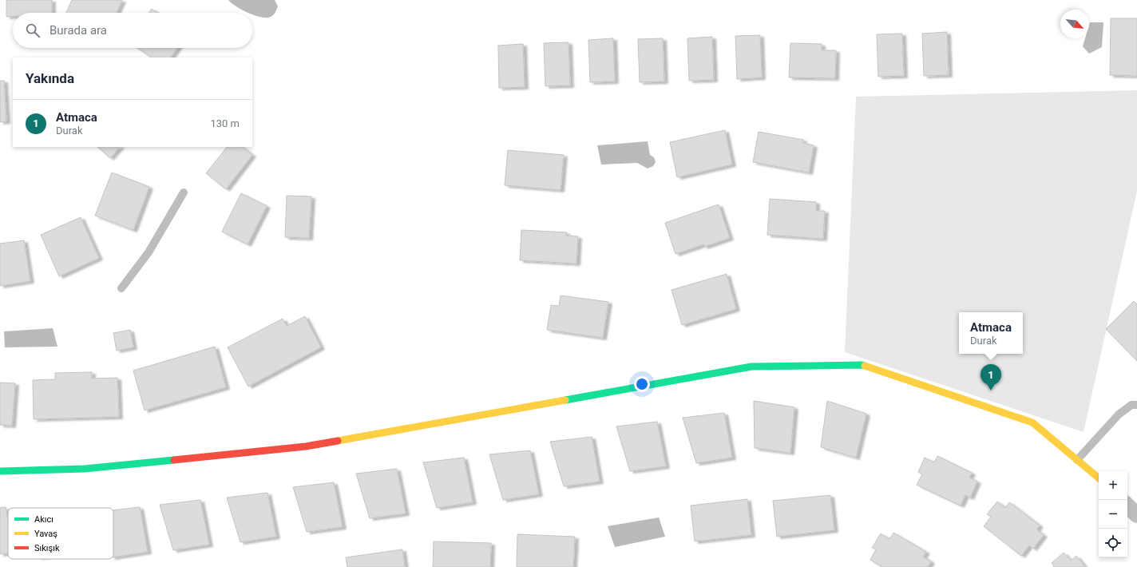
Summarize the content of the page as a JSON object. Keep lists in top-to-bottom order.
{
  "legend": ["Akıcı", "Yavaş", "Sıkışık"],
  "north": "bottom right",
  "page": {
    "search": "Burada ara",
    "heading": "Yakında",
    "list": [
      {
        "mark": "1",
        "name": "Atmaca",
        "note": "Durak",
        "value": "130 m"
      }
    ],
    "popup": ["Atmaca", "Durak"],
    "pins": "1",
    "map_buttons": ["+", "−"]
  }
}
